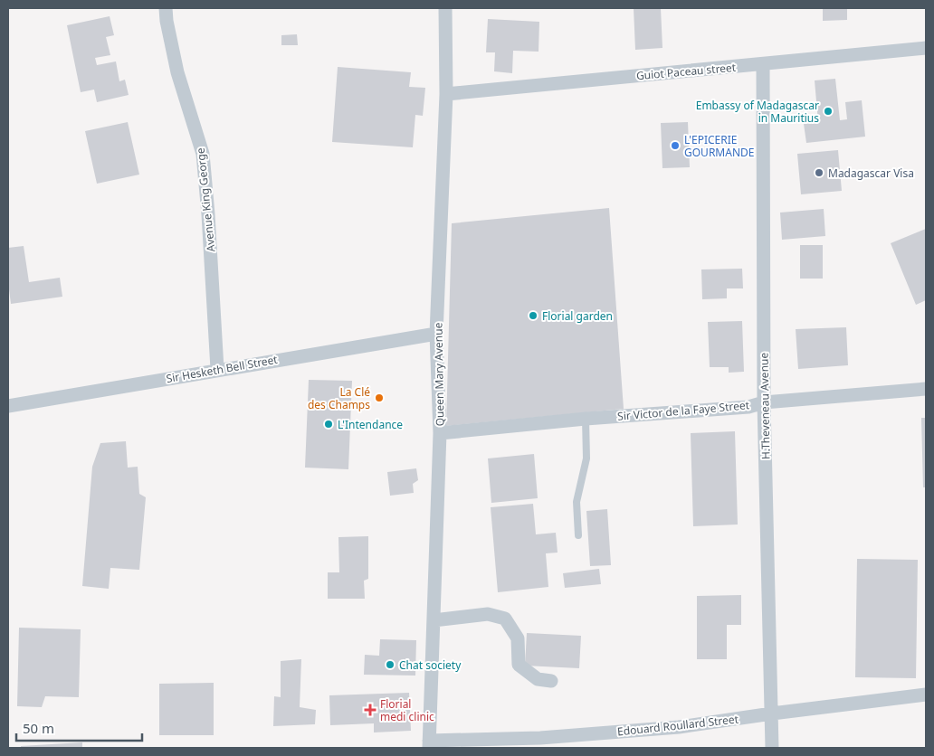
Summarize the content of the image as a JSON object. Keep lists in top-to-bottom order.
{
  "streets": {
    "street": [
      "Guiot Paceau street",
      "Avenue King George",
      "Sir Hesketh Bell Street",
      "Queen Mary Avenue",
      "H.Theveneau Avenue",
      "Sir Victor de la Faye Street",
      "Edouard Roullard Street"
    ]
  },
  "crossings": [
    ["Guiot Paceau street", "Queen Mary Avenue"],
    ["Guiot Paceau street", "H.Theveneau Avenue"],
    ["Avenue King George", "Sir Hesketh Bell Street"],
    ["Sir Hesketh Bell Street", "Queen Mary Avenue"],
    ["Queen Mary Avenue", "Sir Victor de la Faye Street"],
    ["Queen Mary Avenue", "Edouard Roullard Street"],
    ["H.Theveneau Avenue", "Sir Victor de la Faye Street"],
    ["H.Theveneau Avenue", "Edouard Roullard Street"]
  ],
  "places": {
    "other": [
      "Embassy of Madagascar in Mauritius",
      "L'EPICERIE GOURMANDE",
      "Madagascar Visa",
      "Florial garden",
      "La Clé des Champs",
      "L'Intendance",
      "Chat society"
    ],
    "health": ["Florial medi clinic"]
  },
  "scale_bar": "50 m"
}
